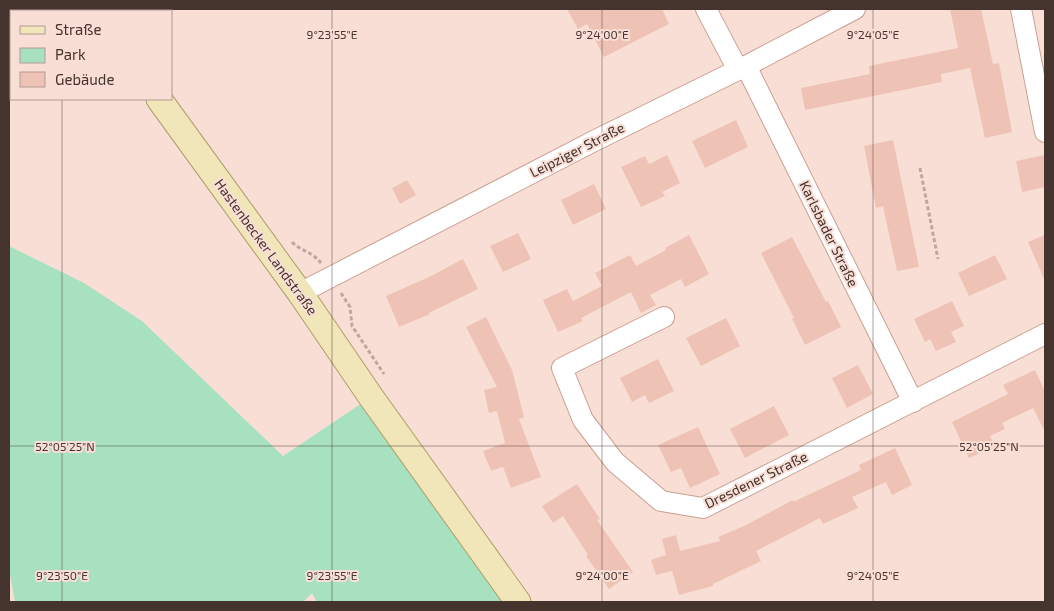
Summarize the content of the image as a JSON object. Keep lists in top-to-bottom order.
{
  "streets": {
    "main road": ["Hastenbecker Landstraße"],
    "street": ["Leipziger Straße", "Karlsbader Straße", "Dresdener Straße"]
  },
  "crossings": [
    ["Leipziger Straße", "Karlsbader Straße"],
    ["Leipziger Straße", "Hastenbecker Landstraße"],
    ["Karlsbader Straße", "Dresdener Straße"]
  ],
  "legend": ["Straße", "Park", "Gebäude"],
  "coordinates": [
    "9°23'55\"E",
    "9°24'00\"E",
    "9°24'05\"E",
    "52°05'25\"N",
    "9°23'50\"E"
  ]
}
